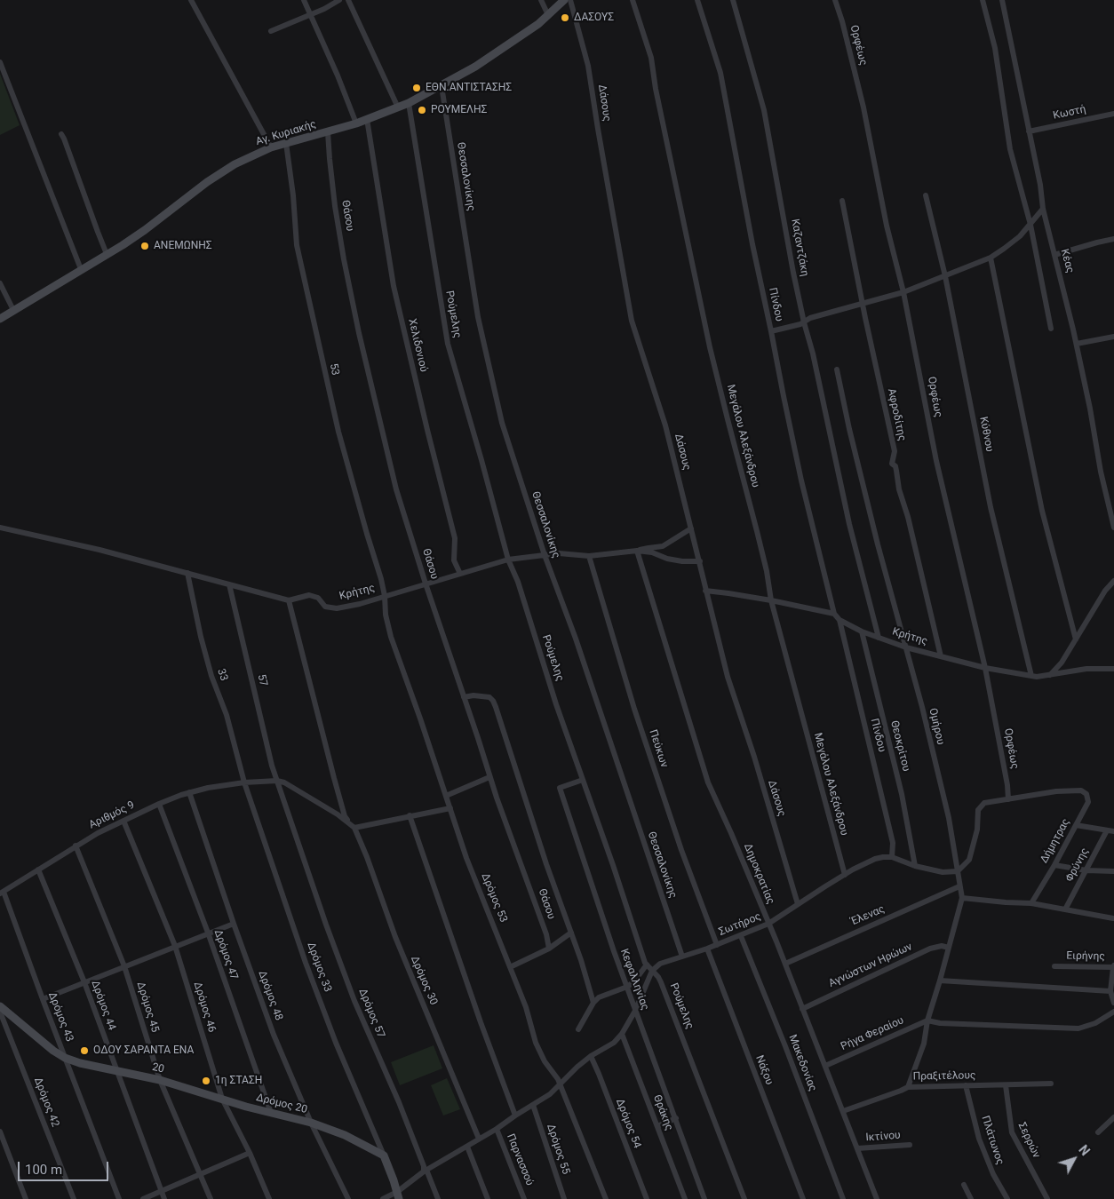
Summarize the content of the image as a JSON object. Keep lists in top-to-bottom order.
{
  "streets": {
    "street": [
      "Ορφέως",
      "Δάσους",
      "Κωστή",
      "Αγ. Κυριακής",
      "Θεσσαλονίκης",
      "Θάσου",
      "Καζαντζάκη",
      "Κέας",
      "Πίνδου",
      "Ρούμελης",
      "Χελιδονιού",
      "53",
      "Αφροδίτης",
      "Κύθνου",
      "Μεγάλου Αλεξάνδρου",
      "Κρήτης",
      "33",
      "57",
      "Ομήρου",
      "Θεοκρίτου",
      "Πεύκων",
      "Αριθμός 9",
      "Δήμητρας",
      "Φρύνης",
      "Δημοκρατίας",
      "Δρόμος 53",
      "Έλενας",
      "Σωτήρος",
      "Δρόμος 47",
      "Ειρήνης",
      "Αγνώστων Ηρώων",
      "Δρόμος 33",
      "Κεφαλληνίας",
      "Δρόμος 30",
      "Δρόμος 48",
      "Δρόμος 44",
      "Δρόμος 45",
      "Δρόμος 46",
      "Δρόμος 57",
      "Δρόμος 43",
      "Ρήγα Φεραίου",
      "Μακεδονίας",
      "20",
      "Νάξου",
      "Πραξιτέλους",
      "Δρόμος 42",
      "Δρόμος 20",
      "Θράκης",
      "Δρόμος 54",
      "Ικτίνου",
      "Πλάτωνος",
      "Σερρών",
      "Δρόμος 55",
      "Παρνασσού"
    ]
  },
  "crossings": [
    ["Ορφέως", "Κρήτης"],
    ["Ορφέως", "Δήμητρας"],
    ["Δάσους", "Κρήτης"],
    ["Δάσους", "Σωτήρος"],
    ["Κωστή", "Κέας"],
    ["Αγ. Κυριακής", "Θεσσαλονίκης"],
    ["Αγ. Κυριακής", "Θάσου"],
    ["Αγ. Κυριακής", "Ρούμελης"],
    ["Αγ. Κυριακής", "Χελιδονιού"],
    ["Αγ. Κυριακής", "53"],
    ["Θεσσαλονίκης", "Κρήτης"],
    ["Θεσσαλονίκης", "Σωτήρος"],
    ["Θάσου", "Κρήτης"],
    ["Καζαντζάκη", "Κρήτης"],
    ["Πίνδου", "Κρήτης"],
    ["Πίνδου", "Σωτήρος"],
    ["Ρούμελης", "Κρήτης"],
    ["Ρούμελης", "Σωτήρος"],
    ["Ρούμελης", "Κεφαλληνίας"],
    ["Χελιδονιού", "Κρήτης"],
    ["53", "Κρήτης"],
    ["53", "Δρόμος 53"],
    ["Αφροδίτης", "Κρήτης"],
    ["Κύθνου", "Κρήτης"],
    ["Μεγάλου Αλεξάνδρου", "Σωτήρος"],
    ["Κρήτης", "33"],
    ["Κρήτης", "57"],
    ["Κρήτης", "Ομήρου"],
    ["Κρήτης", "Θεοκρίτου"],
    ["Κρήτης", "Πεύκων"],
    ["Κρήτης", "Δημοκρατίας"],
    ["Κρήτης", "Δρόμος 53"],
    ["Κρήτης", "Δρόμος 30"],
    ["33", "Αριθμός 9"],
    ["33", "Δρόμος 33"],
    ["57", "Αριθμός 9"],
    ["57", "Δρόμος 57"],
    ["Ομήρου", "Έλενας"],
    ["Ομήρου", "Αγνώστων Ηρώων"],
    ["Ομήρου", "Ρήγα Φεραίου"],
    ["Ομήρου", "Πραξιτέλους"],
    ["Πεύκων", "Σωτήρος"],
    ["Αριθμός 9", "Δρόμος 47"],
    ["Αριθμός 9", "Δρόμος 33"],
    ["Αριθμός 9", "Δρόμος 48"],
    ["Αριθμός 9", "Δρόμος 44"],
    ["Αριθμός 9", "Δρόμος 45"],
    ["Αριθμός 9", "Δρόμος 46"],
    ["Αριθμός 9", "Δρόμος 43"],
    ["Δημοκρατίας", "Έλενας"],
    ["Δημοκρατίας", "Σωτήρος"],
    ["Δημοκρατίας", "Αγνώστων Ηρώων"],
    ["Δημοκρατίας", "Ρήγα Φεραίου"],
    ["Δημοκρατίας", "Πραξιτέλους"],
    ["Δημοκρατίας", "Ικτίνου"],
    ["Σωτήρος", "Μακεδονίας"],
    ["Σωτήρος", "Νάξου"],
    ["Δρόμος 47", "Δρόμος 20"],
    ["Δρόμος 48", "Δρόμος 20"],
    ["Δρόμος 44", "20"],
    ["Δρόμος 45", "20"],
    ["Δρόμος 46", "20"],
    ["Δρόμος 46", "Δρόμος 20"],
    ["Δρόμος 43", "20"],
    ["20", "Δρόμος 20"],
    ["Πραξιτέλους", "Πλάτωνος"],
    ["Πραξιτέλους", "Σερρών"]
  ],
  "places": [
    "ΔΑΣΟΥΣ",
    "ΕΘΝ.ΑΝΤΙΣΤΑΣΗΣ",
    "ΡΟΥΜΕΛΗΣ",
    "ΑΝΕΜΩΝΗΣ",
    "ΟΔΟΥ ΣΑΡΑΝΤΑ ΕΝΑ",
    "1η ΣΤΑΣΗ"
  ],
  "scale_bar": "100 m",
  "north": "top right"
}
